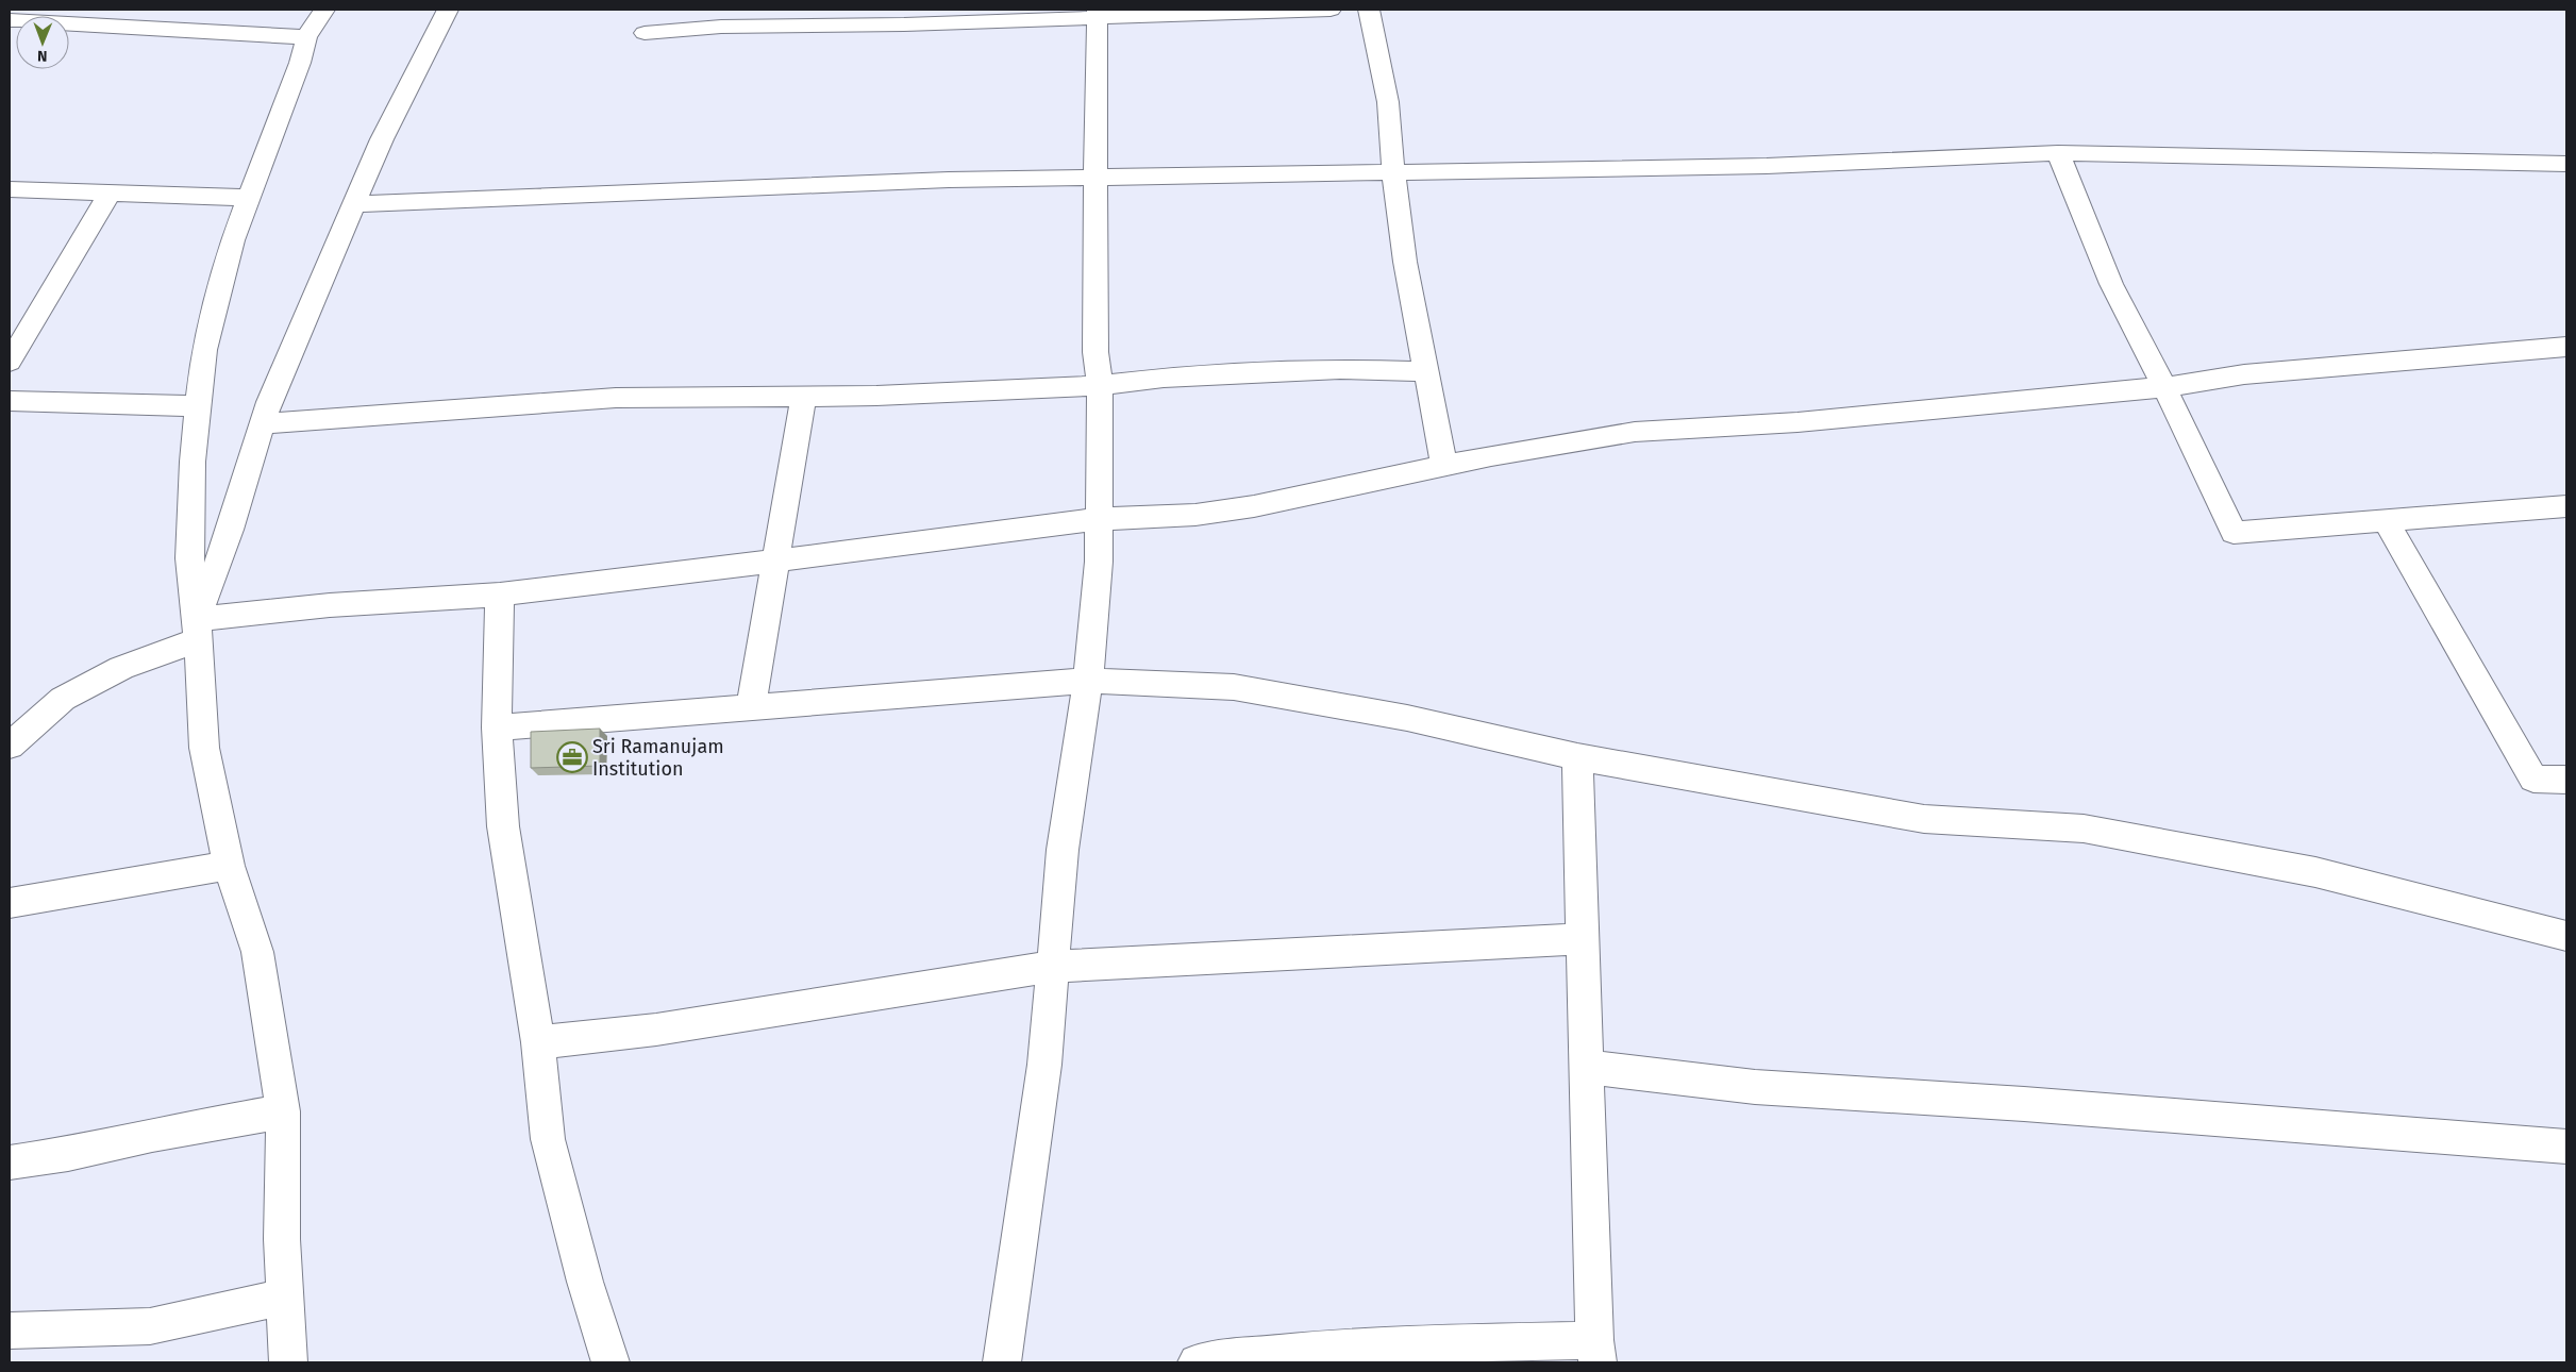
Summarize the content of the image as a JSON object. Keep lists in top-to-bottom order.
{
  "places": {
    "office": ["Sri Ramanujam Institution"]
  },
  "north": "bottom"
}
